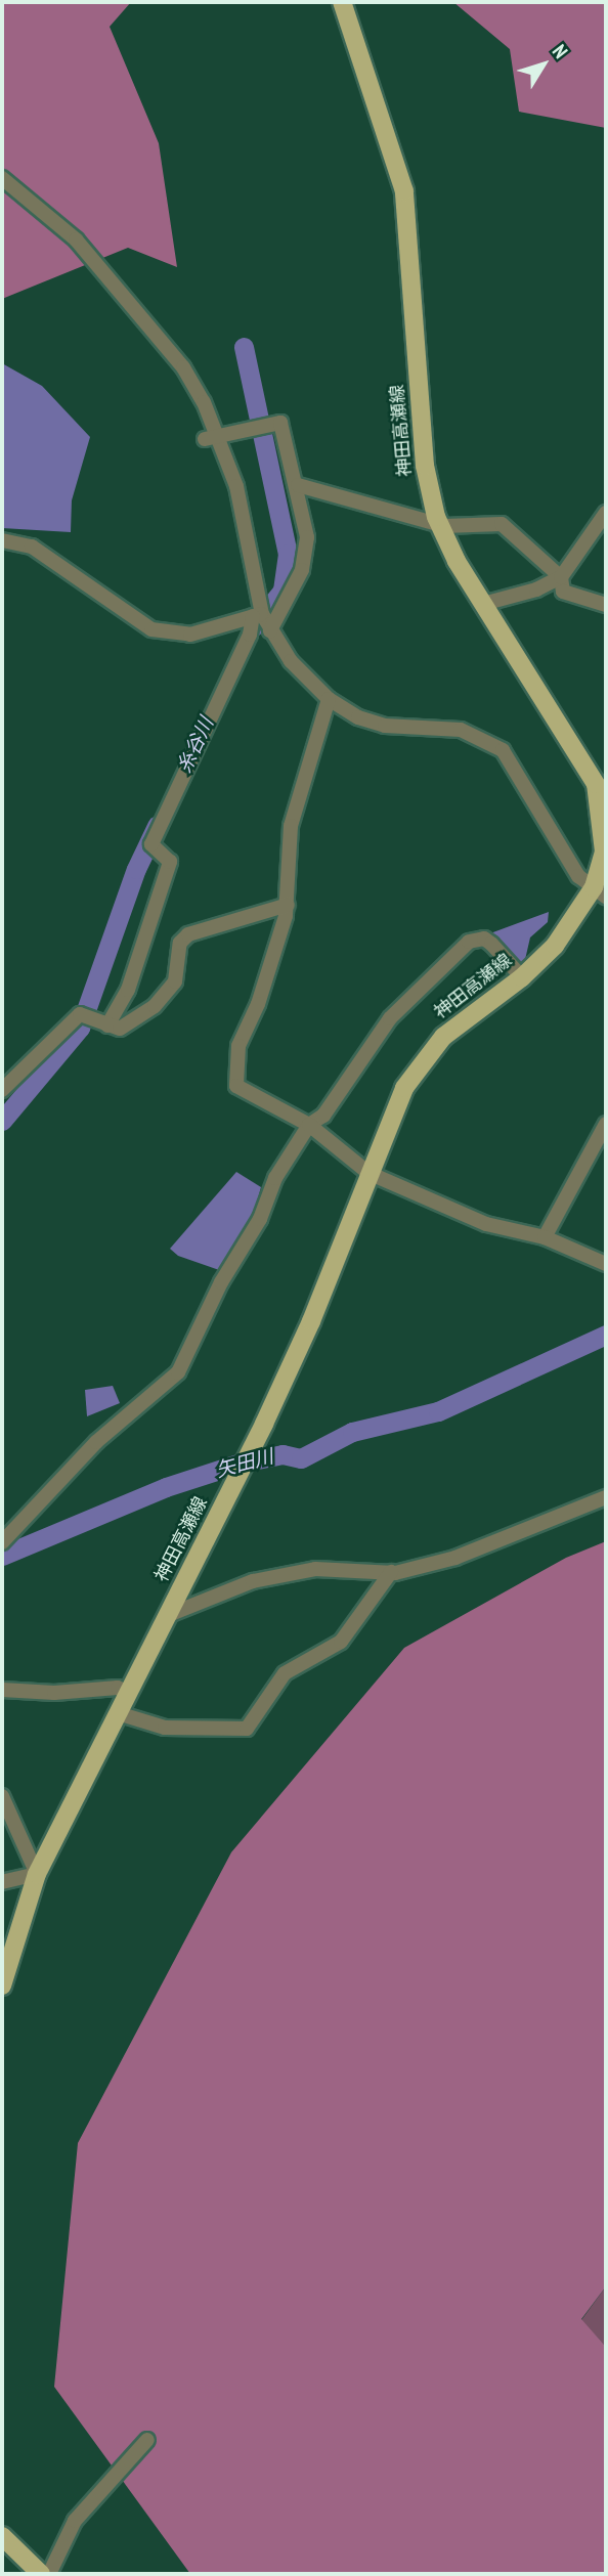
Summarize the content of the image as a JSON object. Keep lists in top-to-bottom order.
{
  "streets": {
    "main road": ["神田高瀬線"]
  },
  "water": ["糸谷川", "矢田川"],
  "north": "top right"
}
